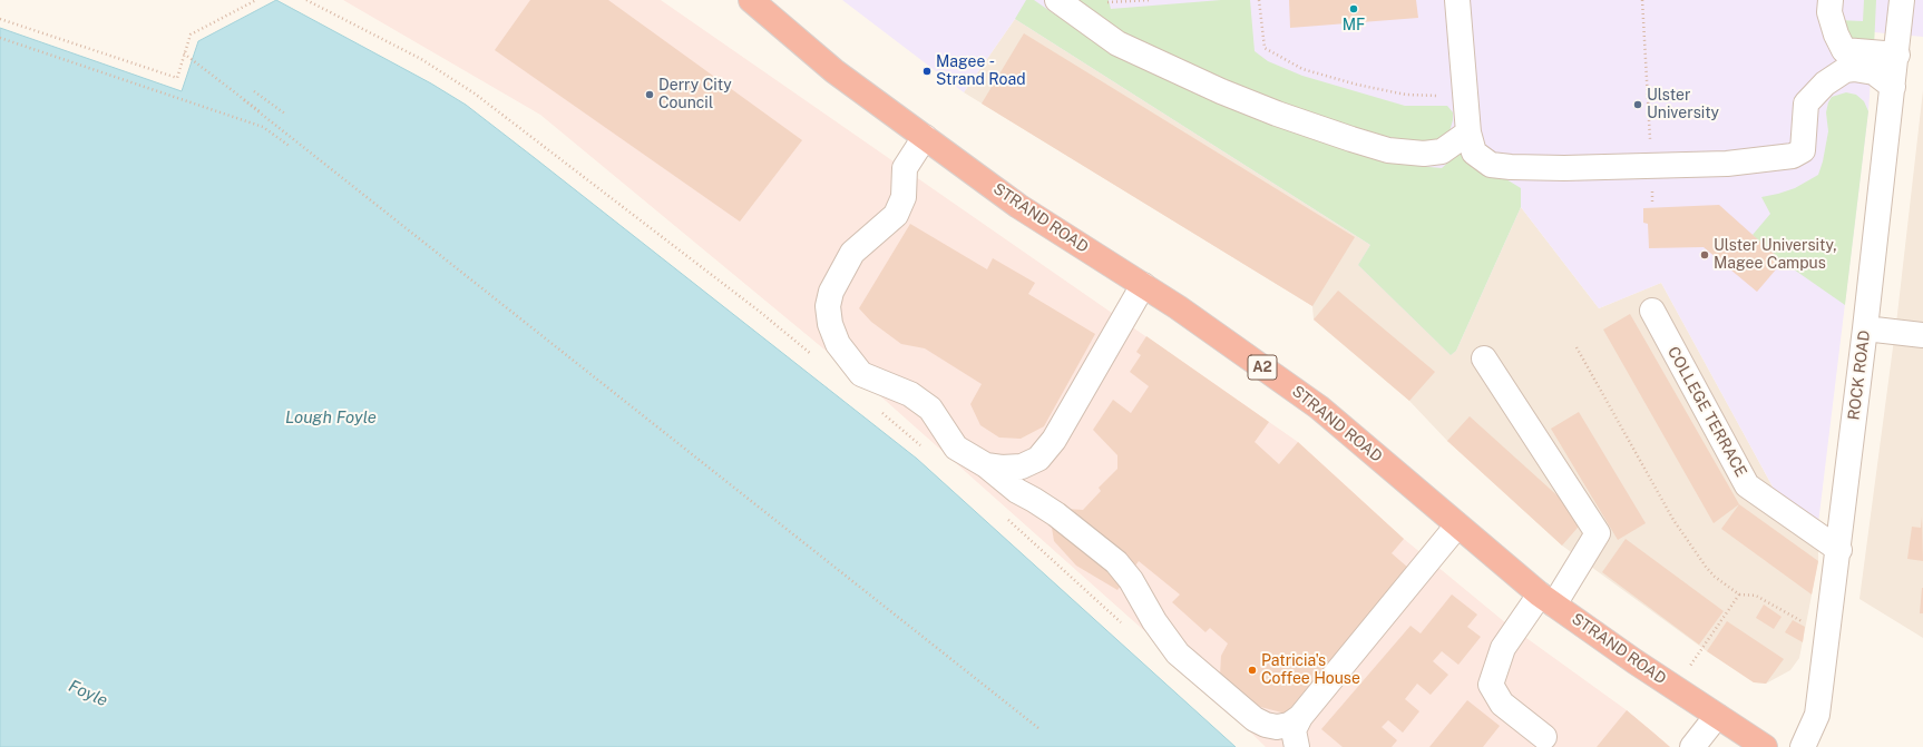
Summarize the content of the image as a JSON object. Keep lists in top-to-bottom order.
{
  "streets": {
    "highway": ["STRAND ROAD", "A2"],
    "street": ["ROCK ROAD", "COLLEGE TERRACE"]
  },
  "crossings": [
    ["ROCK ROAD", "COLLEGE TERRACE"]
  ],
  "water": ["Lough Foyle", "Foyle"],
  "places": [
    "MF",
    "Magee - Strand Road",
    "Derry City Council",
    "Ulster University",
    "Ulster University, Magee Campus",
    "Patricia's Coffee House"
  ]
}
